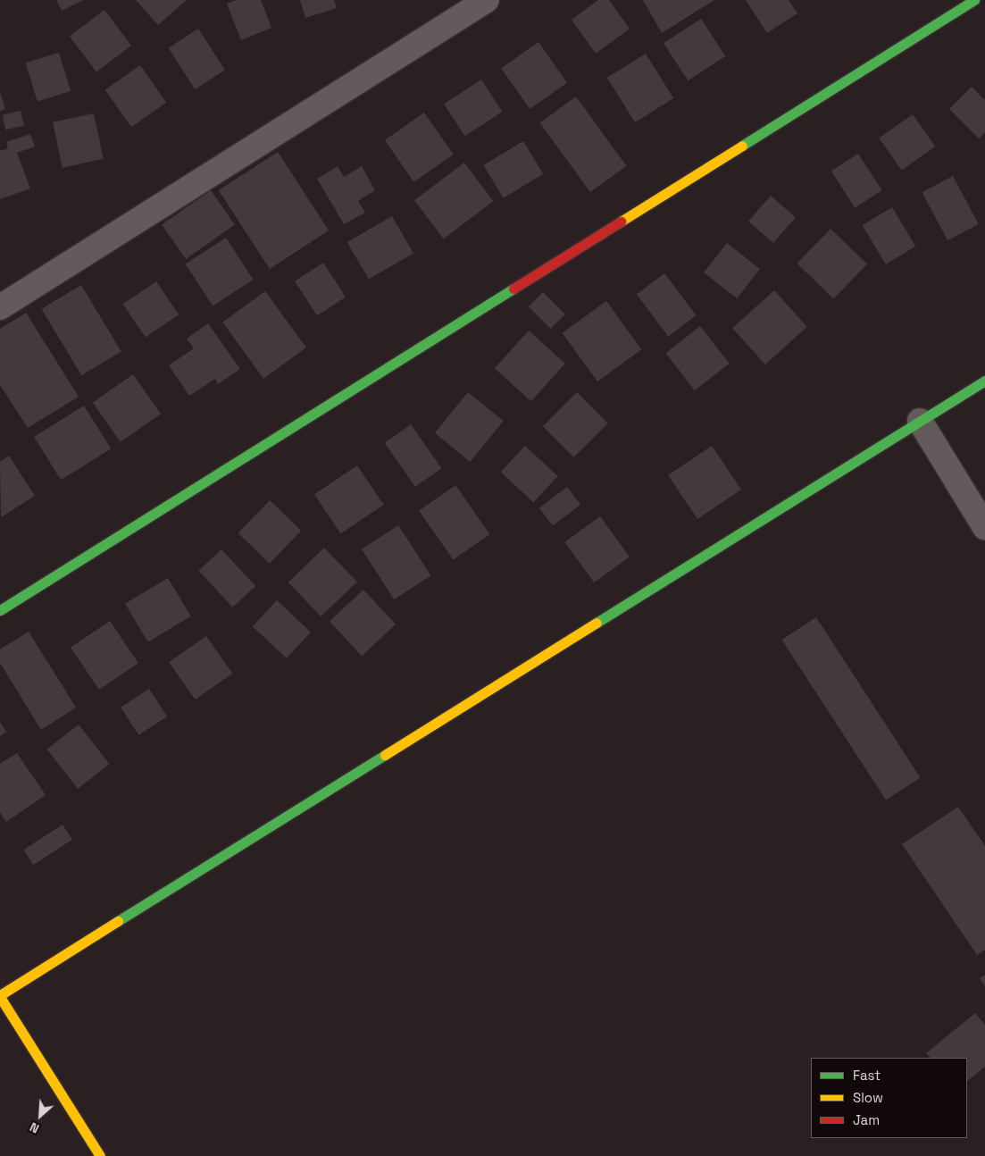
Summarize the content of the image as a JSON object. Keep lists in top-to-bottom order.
{
  "legend": ["Fast", "Slow", "Jam"],
  "north": "bottom left"
}
